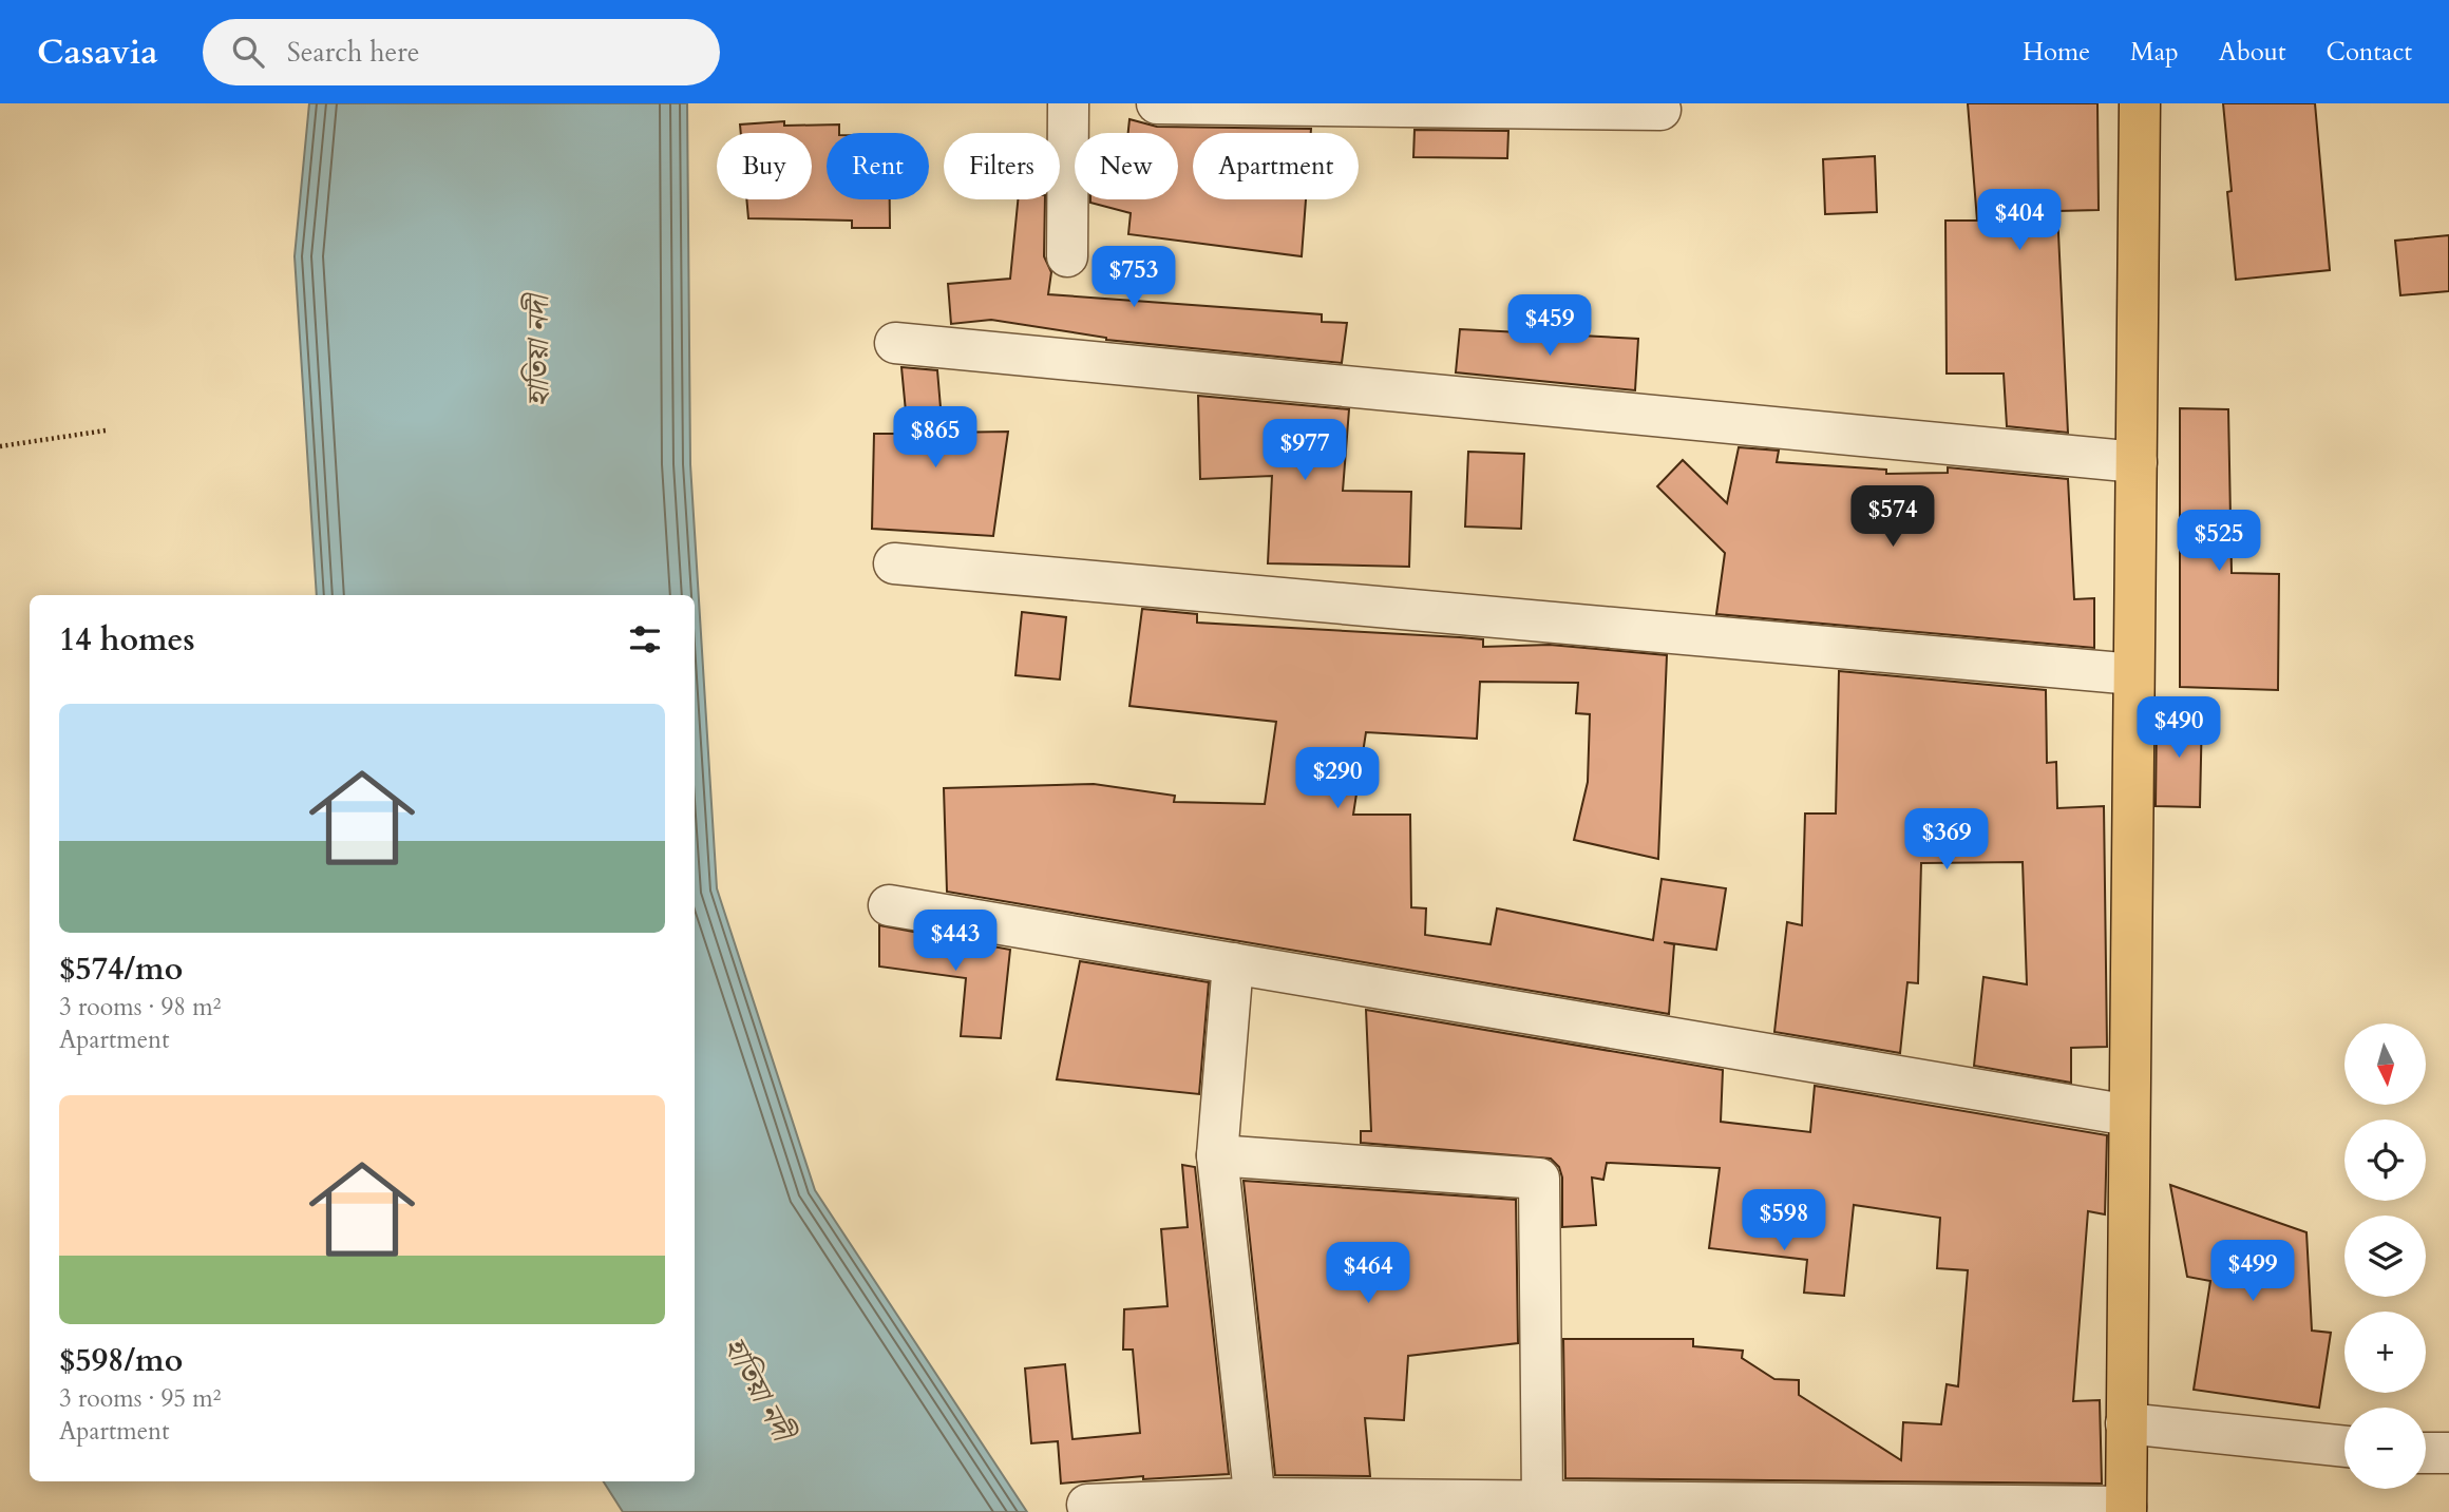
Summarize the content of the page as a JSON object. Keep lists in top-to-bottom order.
{
  "water": ["হাতিয়া নদী"],
  "north": "bottom",
  "page": {
    "header": "Casavia",
    "search": "Search here",
    "nav": [
      "Home",
      "Map",
      "About",
      "Contact"
    ],
    "chip": [
      "Buy",
      "Rent",
      "Filters",
      "New",
      "Apartment"
    ],
    "price": [
      "$404",
      "$753",
      "$459",
      "$865",
      "$977",
      "$574",
      "$525",
      "$490",
      "$290",
      "$369",
      "$443",
      "$598",
      "$499",
      "$464"
    ],
    "heading": "14 homes",
    "list": [
      {
        "name": "$574/mo",
        "note": "3 rooms · 98 m² · Apartment"
      },
      {
        "name": "$598/mo",
        "note": "3 rooms · 95 m² · Apartment"
      }
    ],
    "map_buttons": ["+", "−"]
  }
}
